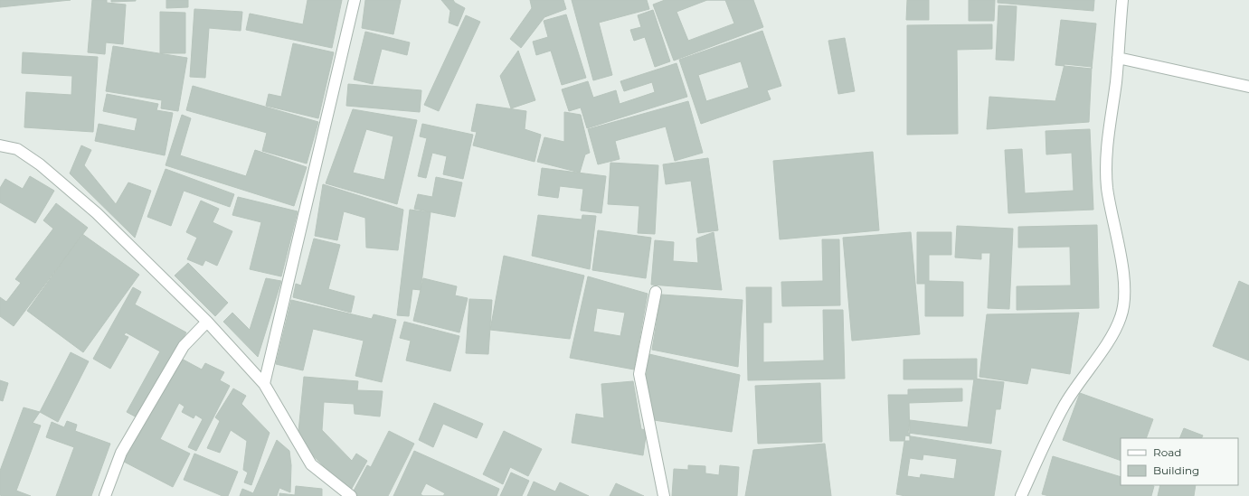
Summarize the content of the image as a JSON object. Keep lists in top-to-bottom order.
{
  "legend": ["Road", "Building"]
}
